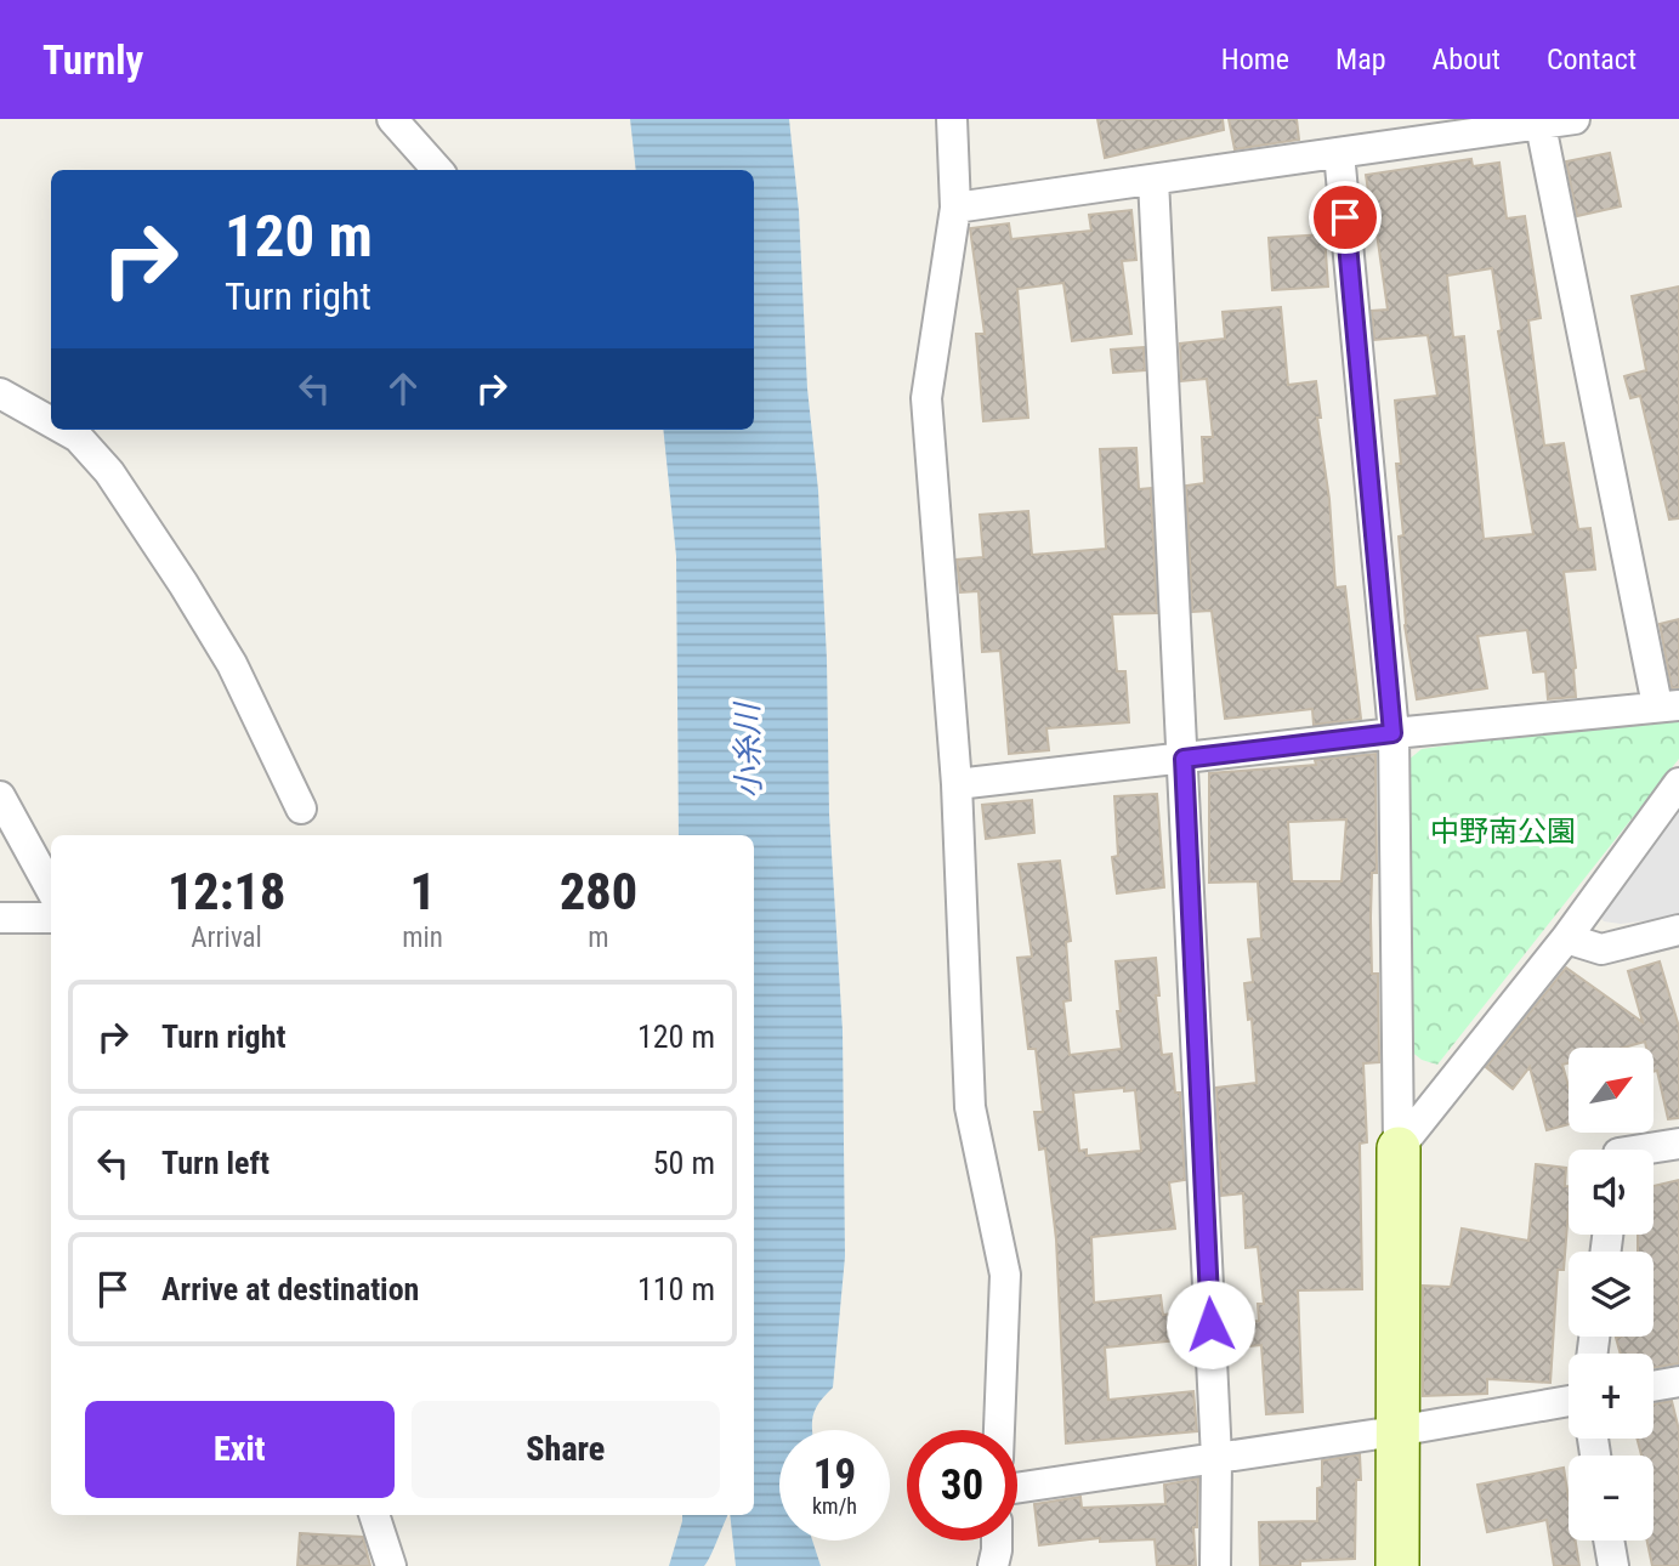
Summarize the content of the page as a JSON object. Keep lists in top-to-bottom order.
{
  "water": ["小糸川"],
  "parks": ["中野南公園"],
  "north": "top right",
  "page": {
    "header": "Turnly",
    "nav": [
      "Home",
      "Map",
      "About",
      "Contact"
    ],
    "turn": ["120 m", "Turn right"],
    "eta": [
      "12:18",
      "Arrival",
      "1",
      "min",
      "280",
      "m"
    ],
    "list": [
      {
        "name": "Turn right",
        "value": "120 m"
      },
      {
        "name": "Turn left",
        "value": "50 m"
      },
      {
        "name": "Arrive at destination",
        "value": "110 m"
      }
    ],
    "map_buttons": ["+", "−"],
    "buttons": ["Exit", "Share"],
    "speed": "19 km/h",
    "limit": "30"
  }
}
